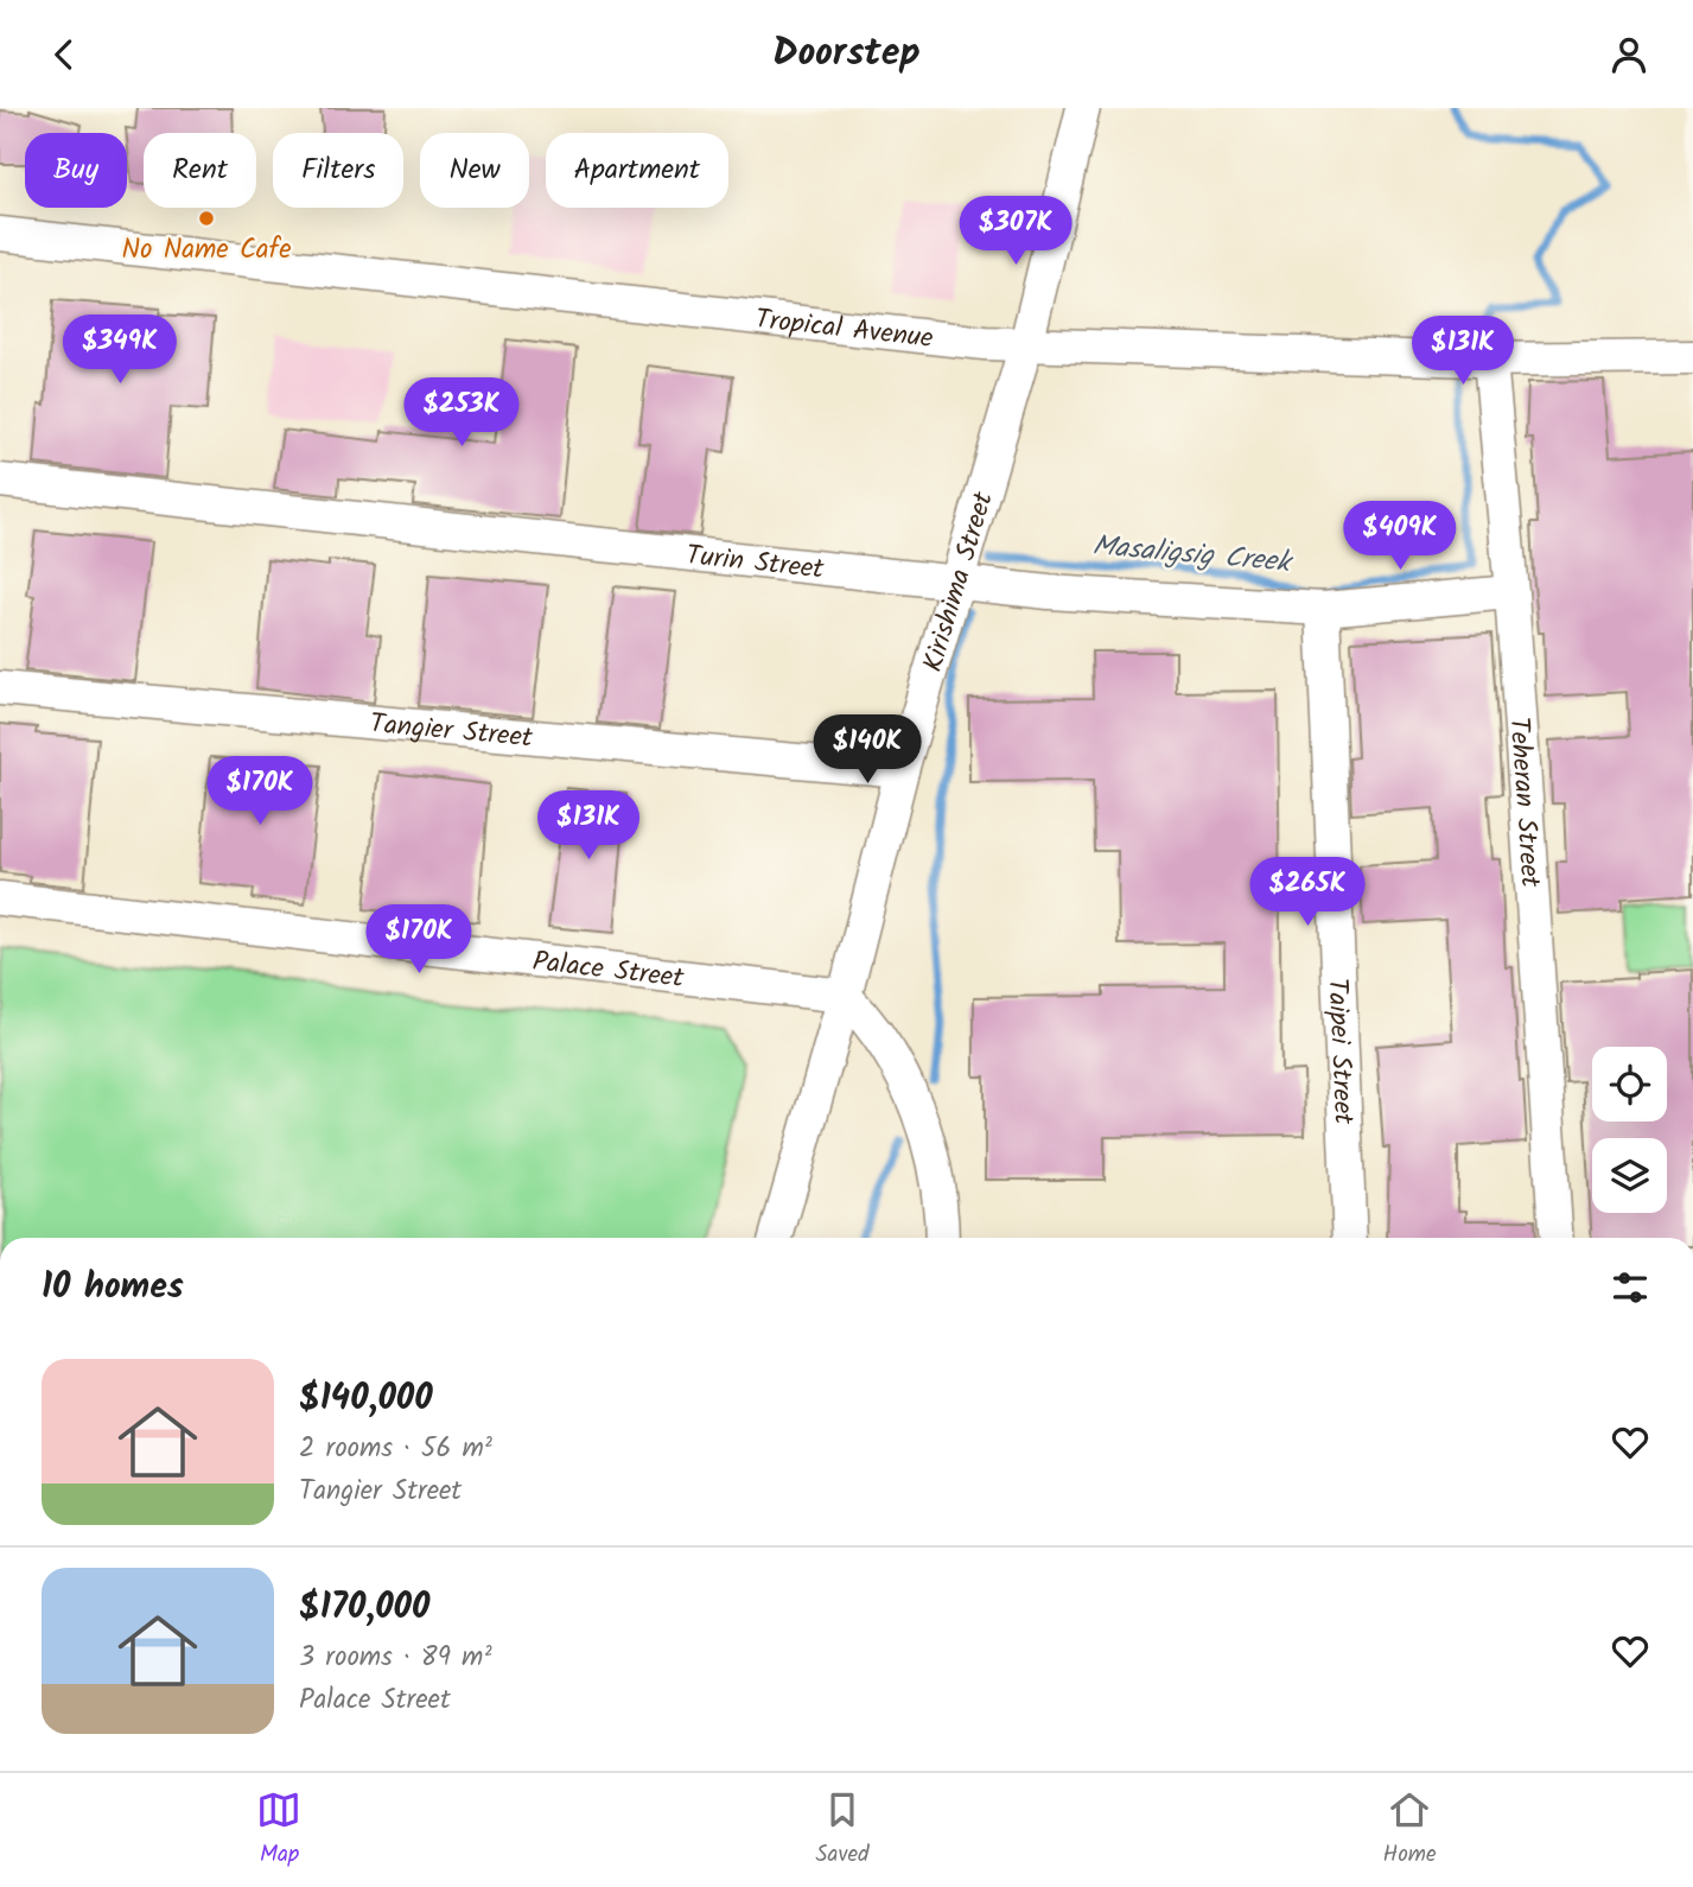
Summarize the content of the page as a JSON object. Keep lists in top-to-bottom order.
{
  "streets": {
    "street": [
      "Tropical Avenue",
      "Turin Street",
      "Kirishima Street",
      "Tangier Street",
      "Teheran Street",
      "Palace Street",
      "Taipei Street"
    ]
  },
  "crossings": [
    ["Tropical Avenue", "Kirishima Street"],
    ["Tropical Avenue", "Teheran Street"],
    ["Turin Street", "Kirishima Street"],
    ["Turin Street", "Teheran Street"],
    ["Turin Street", "Taipei Street"],
    ["Kirishima Street", "Tangier Street"],
    ["Kirishima Street", "Palace Street"]
  ],
  "water": ["Masaligsig Creek"],
  "places": ["No Name Cafe"],
  "page": {
    "header": "Doorstep",
    "chip": [
      "Buy",
      "Rent",
      "Filters",
      "New",
      "Apartment"
    ],
    "price": [
      "$307K",
      "$349K",
      "$131K",
      "$253K",
      "$409K",
      "$140K",
      "$170K",
      "$131K",
      "$265K",
      "$170K"
    ],
    "heading": "10 homes",
    "list": [
      {
        "name": "$140,000",
        "note": "2 rooms · 56 m² · Tangier Street"
      },
      {
        "name": "$170,000",
        "note": "3 rooms · 89 m² · Palace Street"
      }
    ],
    "tabs": ["Map", "Saved", "Home"]
  }
}
